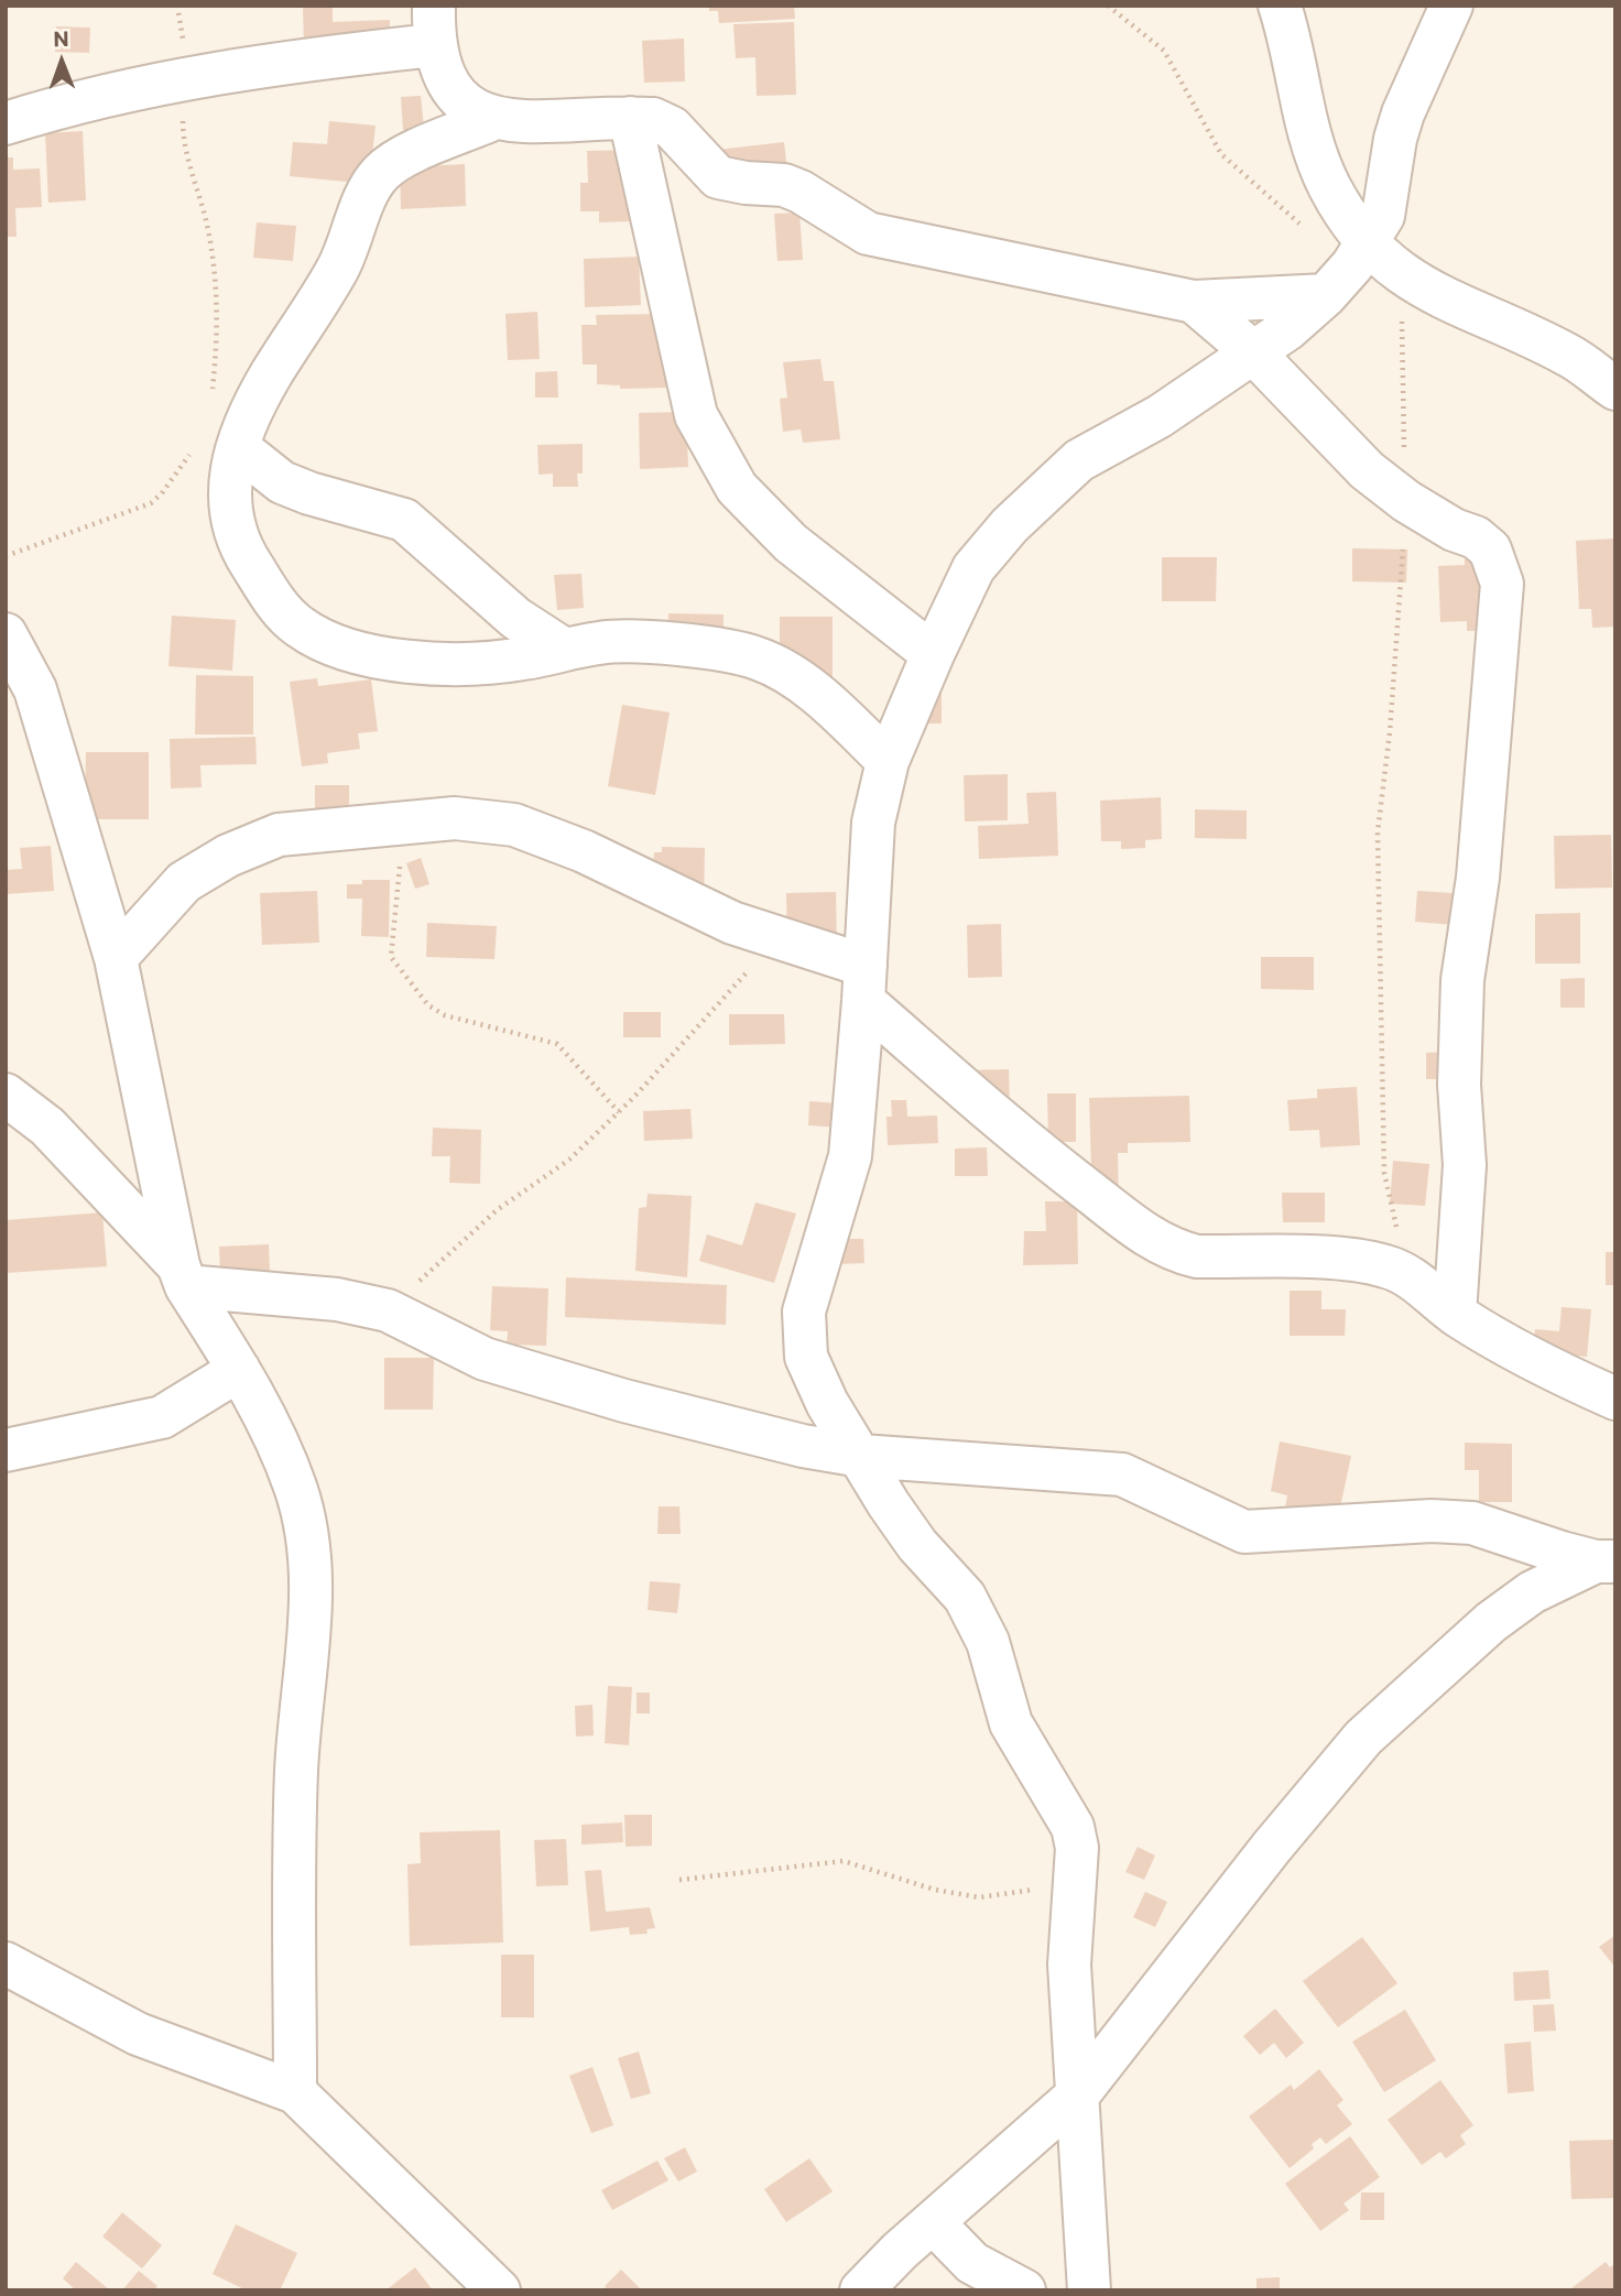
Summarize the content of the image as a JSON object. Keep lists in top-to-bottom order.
{
  "north": "top"
}
